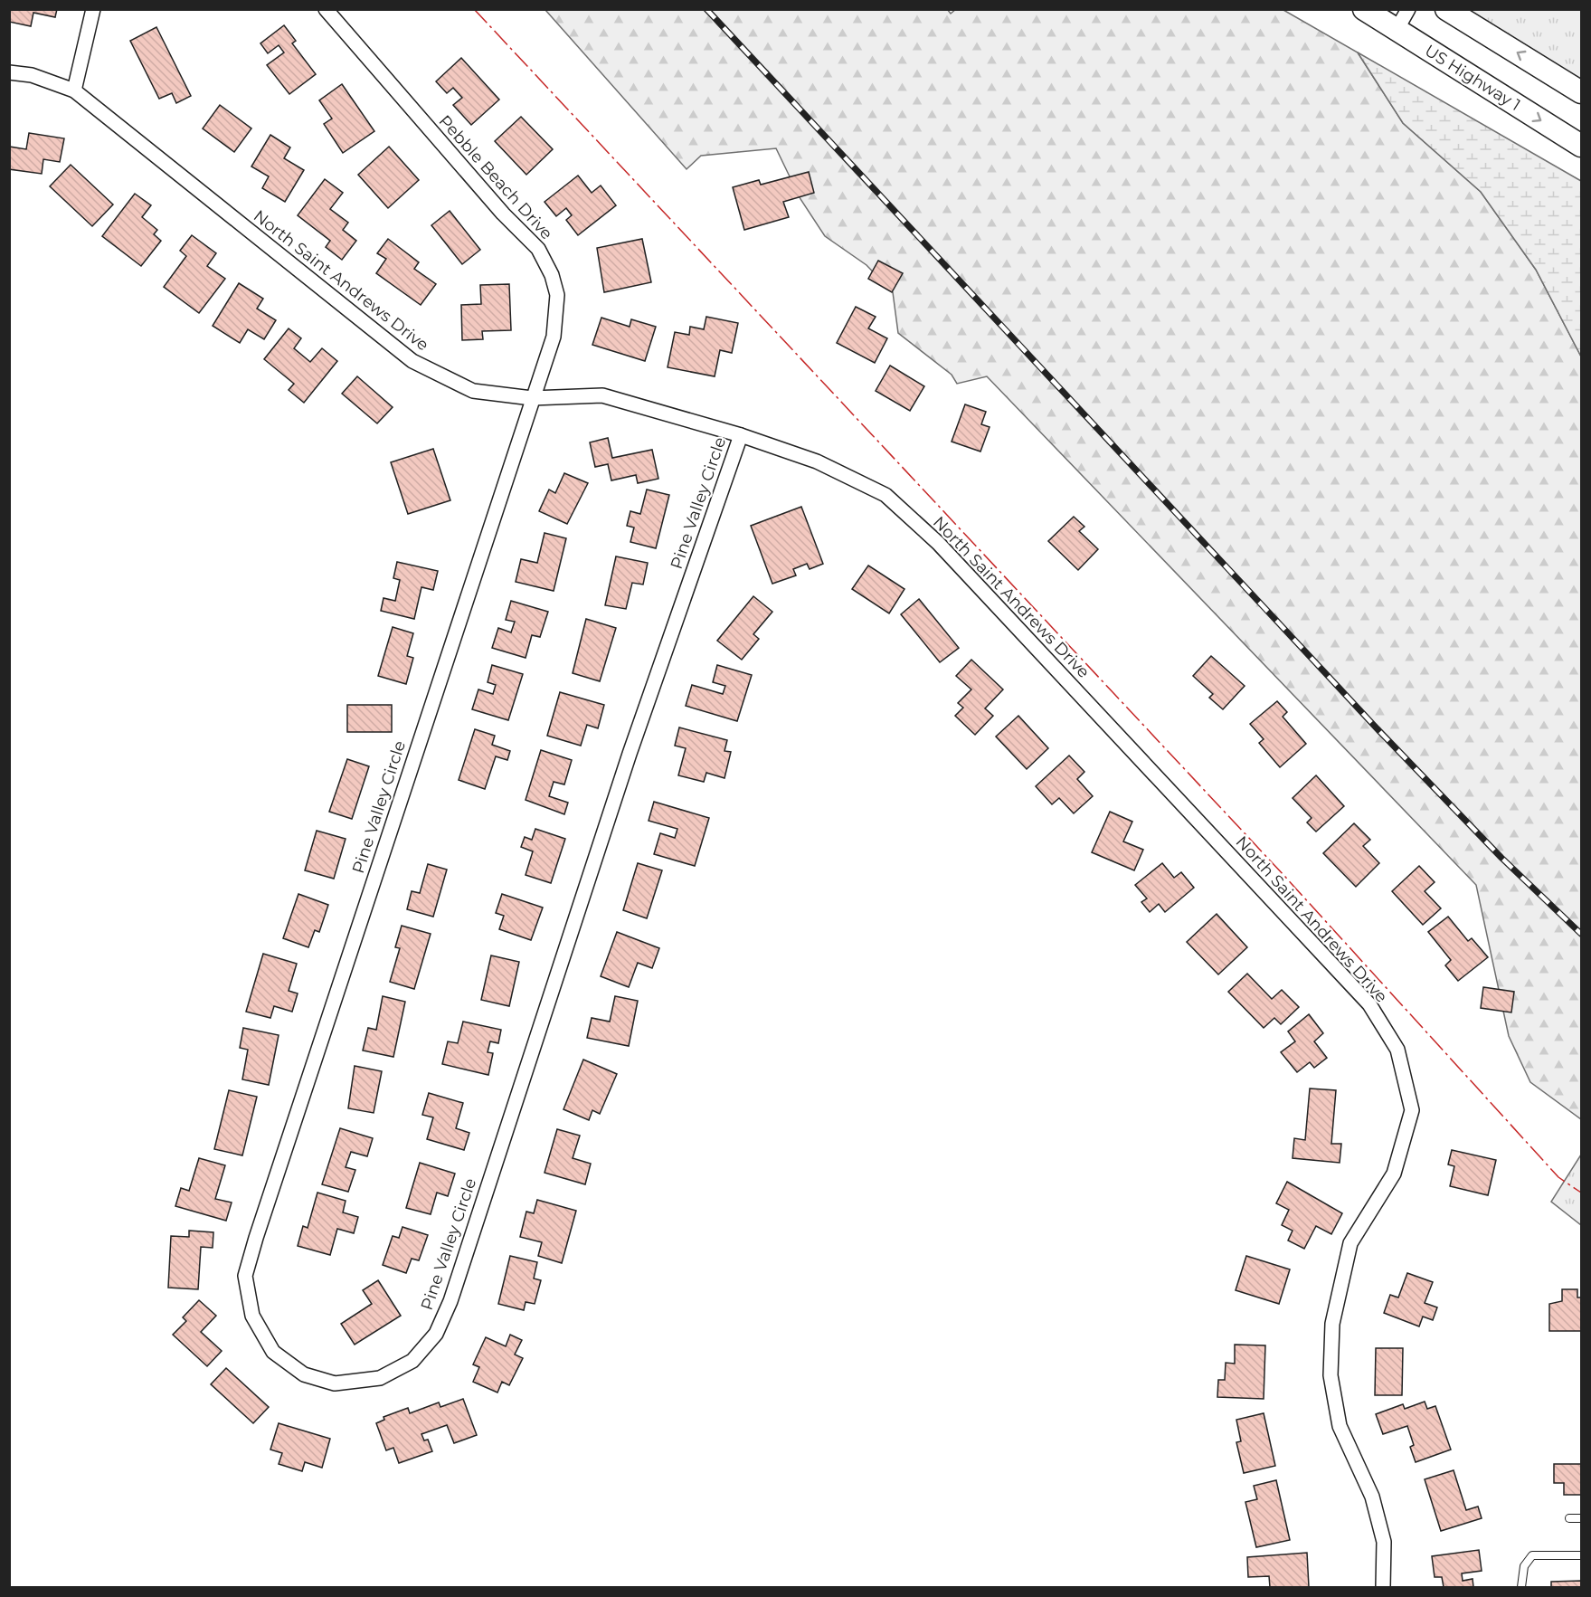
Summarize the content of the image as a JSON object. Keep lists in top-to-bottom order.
{
  "streets": {
    "main road": ["US Highway 1"],
    "street": ["Pebble Beach Drive", "North Saint Andrews Drive", "Pine Valley Circle"]
  },
  "crossings": [
    ["Pebble Beach Drive", "North Saint Andrews Drive"],
    ["Pebble Beach Drive", "Pine Valley Circle"],
    ["North Saint Andrews Drive", "Pine Valley Circle"]
  ]
}
